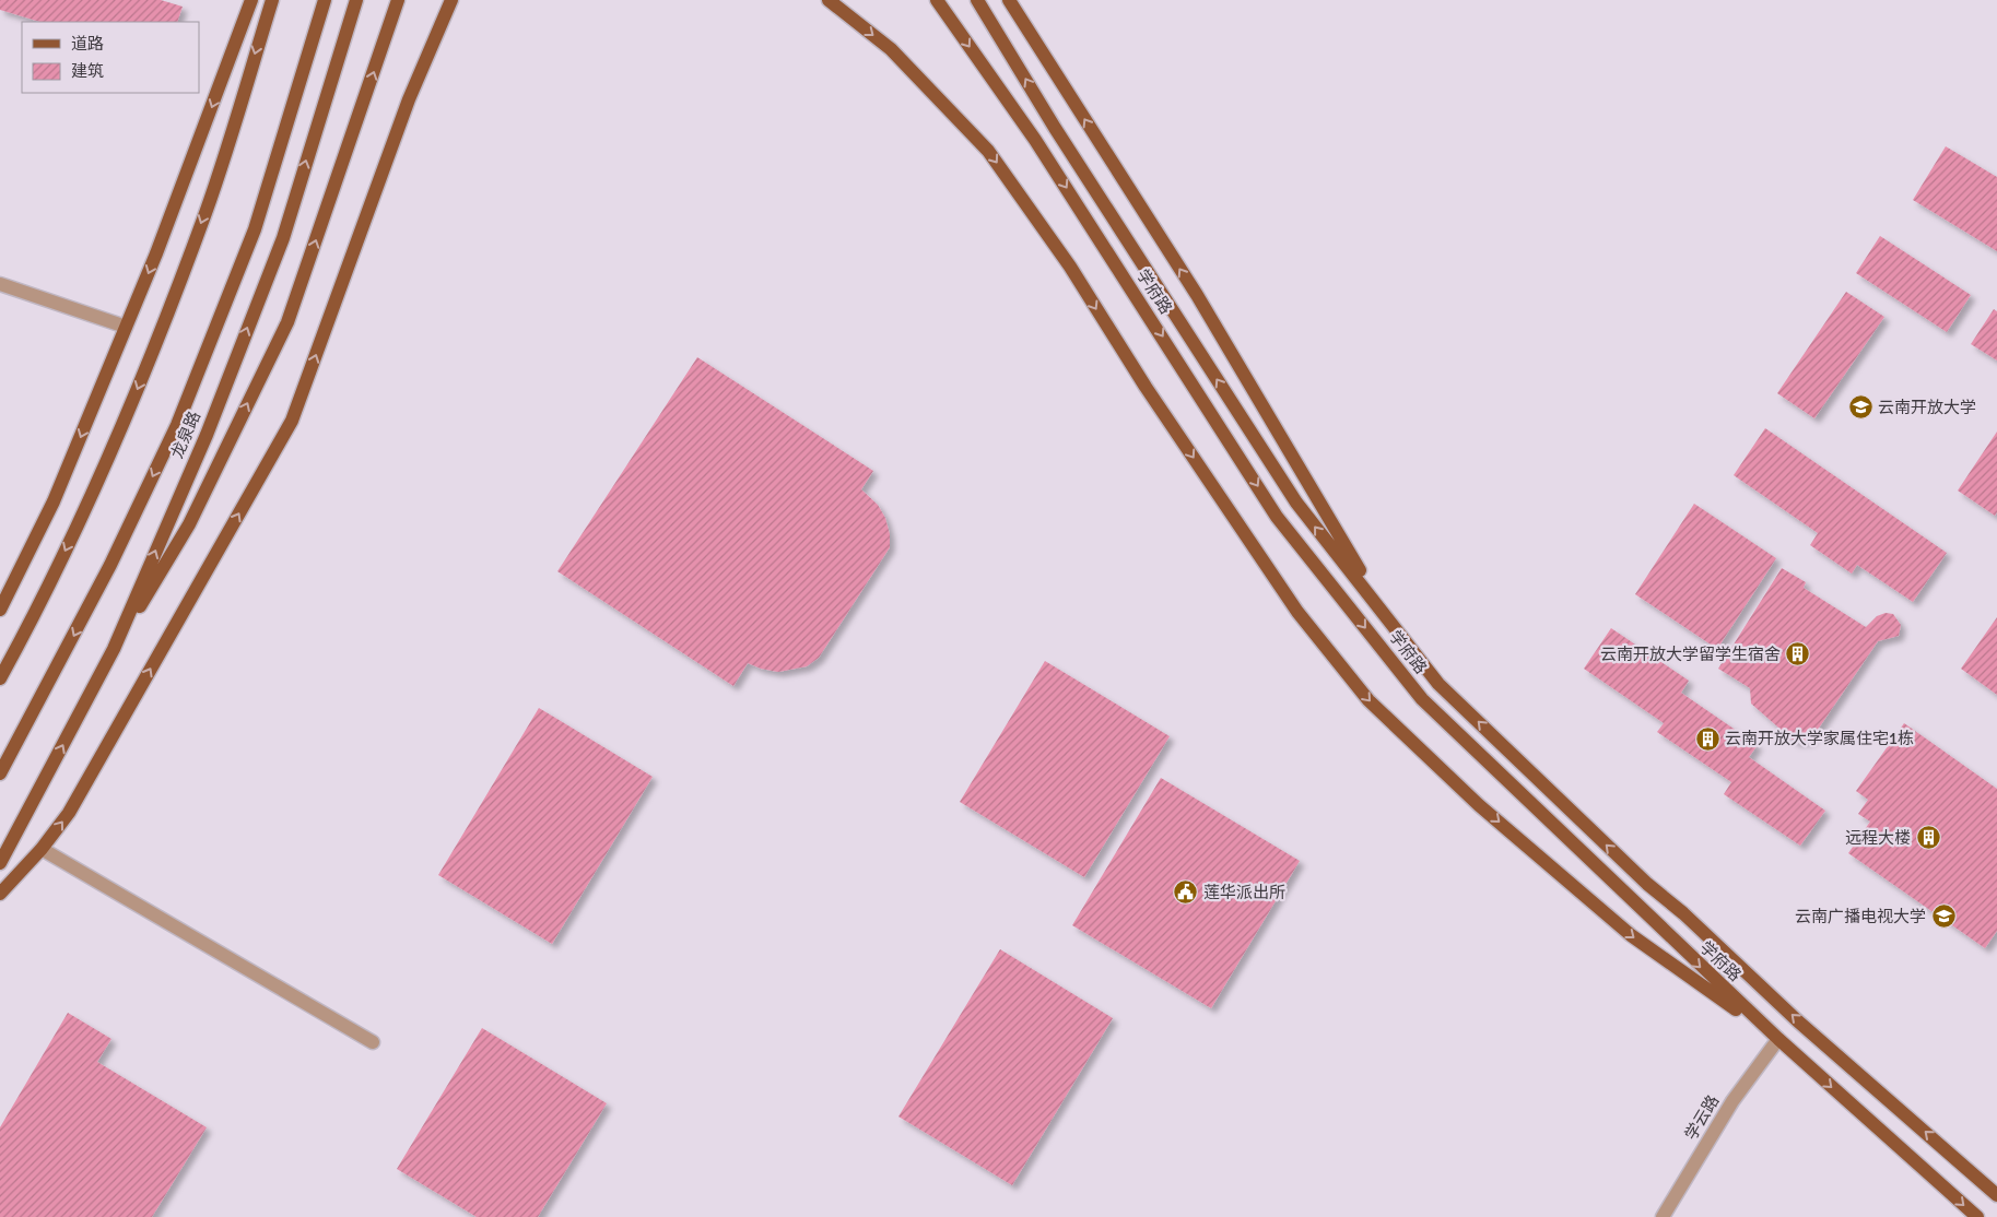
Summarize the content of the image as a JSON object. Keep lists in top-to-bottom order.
{
  "streets": {
    "main road": ["学府路", "龙泉路"],
    "street": ["学云路"]
  },
  "crossings": [
    ["学府路", "学云路"]
  ],
  "places": {
    "school or university": ["云南开放大学", "云南广播电视大学"],
    "building": ["云南开放大学留学生宿舍", "云南开放大学家属住宅1栋", "远程大楼"],
    "public building": ["莲华派出所"]
  },
  "legend": ["道路", "建筑"]
}
